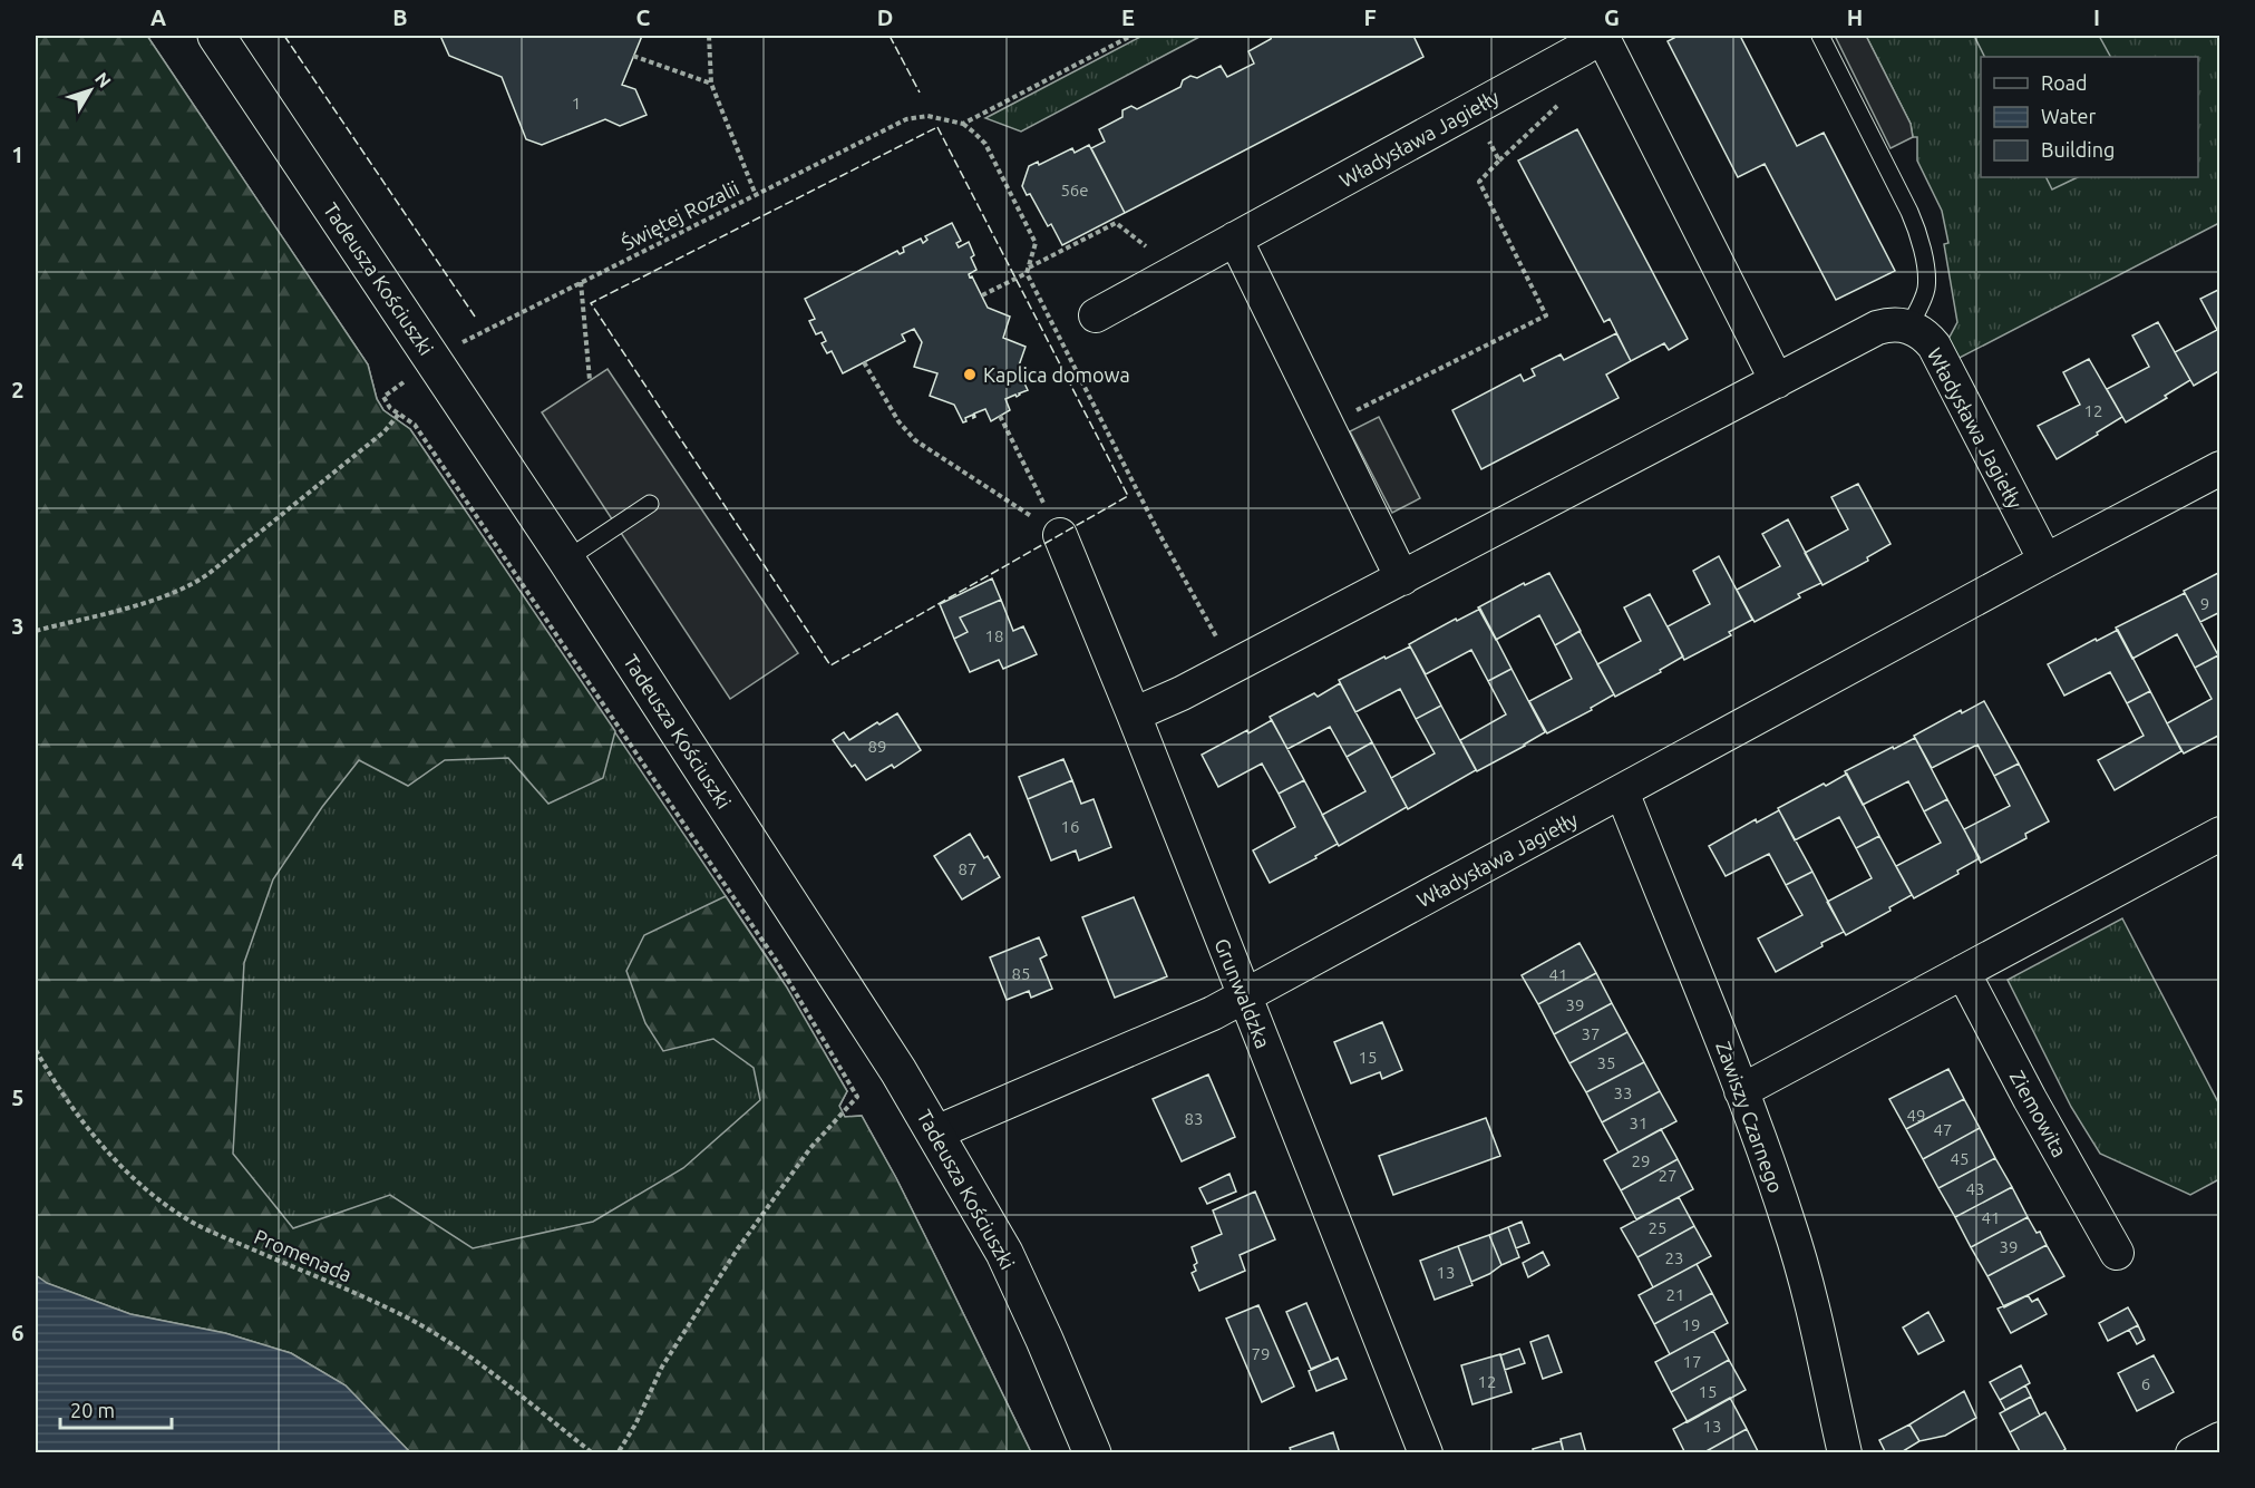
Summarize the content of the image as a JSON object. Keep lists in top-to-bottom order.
{
  "streets": {
    "street": [
      "Władysława Jagiełły",
      "Tadeusza Kościuszki",
      "Grunwaldzka",
      "Ziemowita",
      "Zawiszy Czarnego"
    ],
    "path": ["Świętej Rozalii", "Promenada"]
  },
  "crossings": [
    ["Władysława Jagiełły", "Tadeusza Kościuszki"],
    ["Władysława Jagiełły", "Grunwaldzka"],
    ["Władysława Jagiełły", "Zawiszy Czarnego"]
  ],
  "places": ["Kaplica domowa"],
  "house_numbers": [
    "1",
    "56e",
    "12",
    "9",
    "18",
    "89",
    "16",
    "87",
    "85",
    "41",
    "39",
    "37",
    "15",
    "35",
    "33",
    "49",
    "83",
    "31",
    "47",
    "45",
    "29",
    "27",
    "43",
    "41",
    "25",
    "39",
    "23",
    "13",
    "21",
    "19",
    "79",
    "17",
    "12",
    "6",
    "15",
    "13"
  ],
  "legend": ["Road", "Water", "Building"],
  "scale_bar": "20 m",
  "north": "top right",
  "grid": {
    "columns": [
      "A",
      "B",
      "C",
      "D",
      "E",
      "F",
      "G",
      "H",
      "I"
    ],
    "rows": [
      "1",
      "2",
      "3",
      "4",
      "5",
      "6"
    ]
  }
}
